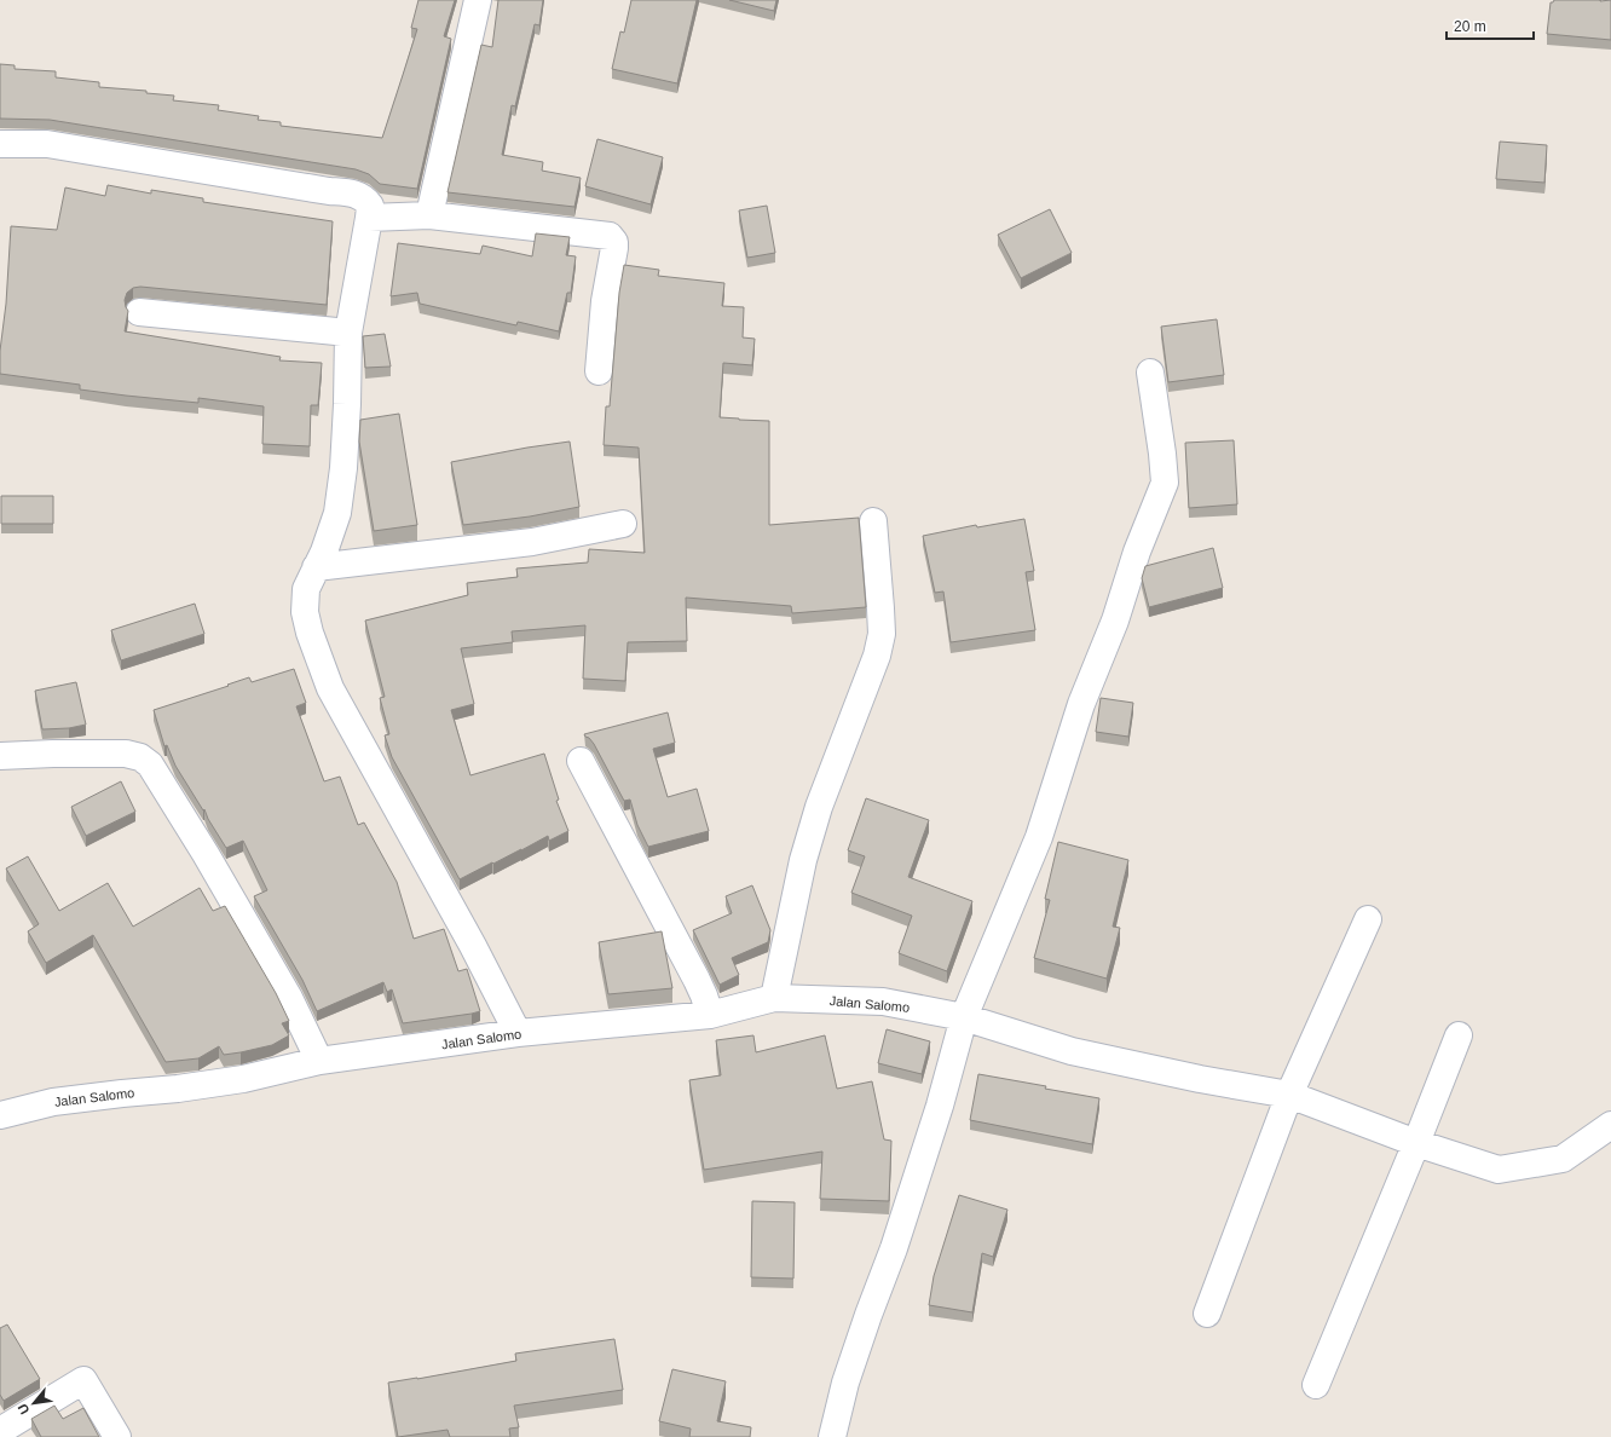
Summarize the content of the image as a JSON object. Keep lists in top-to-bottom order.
{
  "streets": {
    "street": ["Jalan Salomo"]
  },
  "scale_bar": "20 m",
  "north": "bottom left"
}
